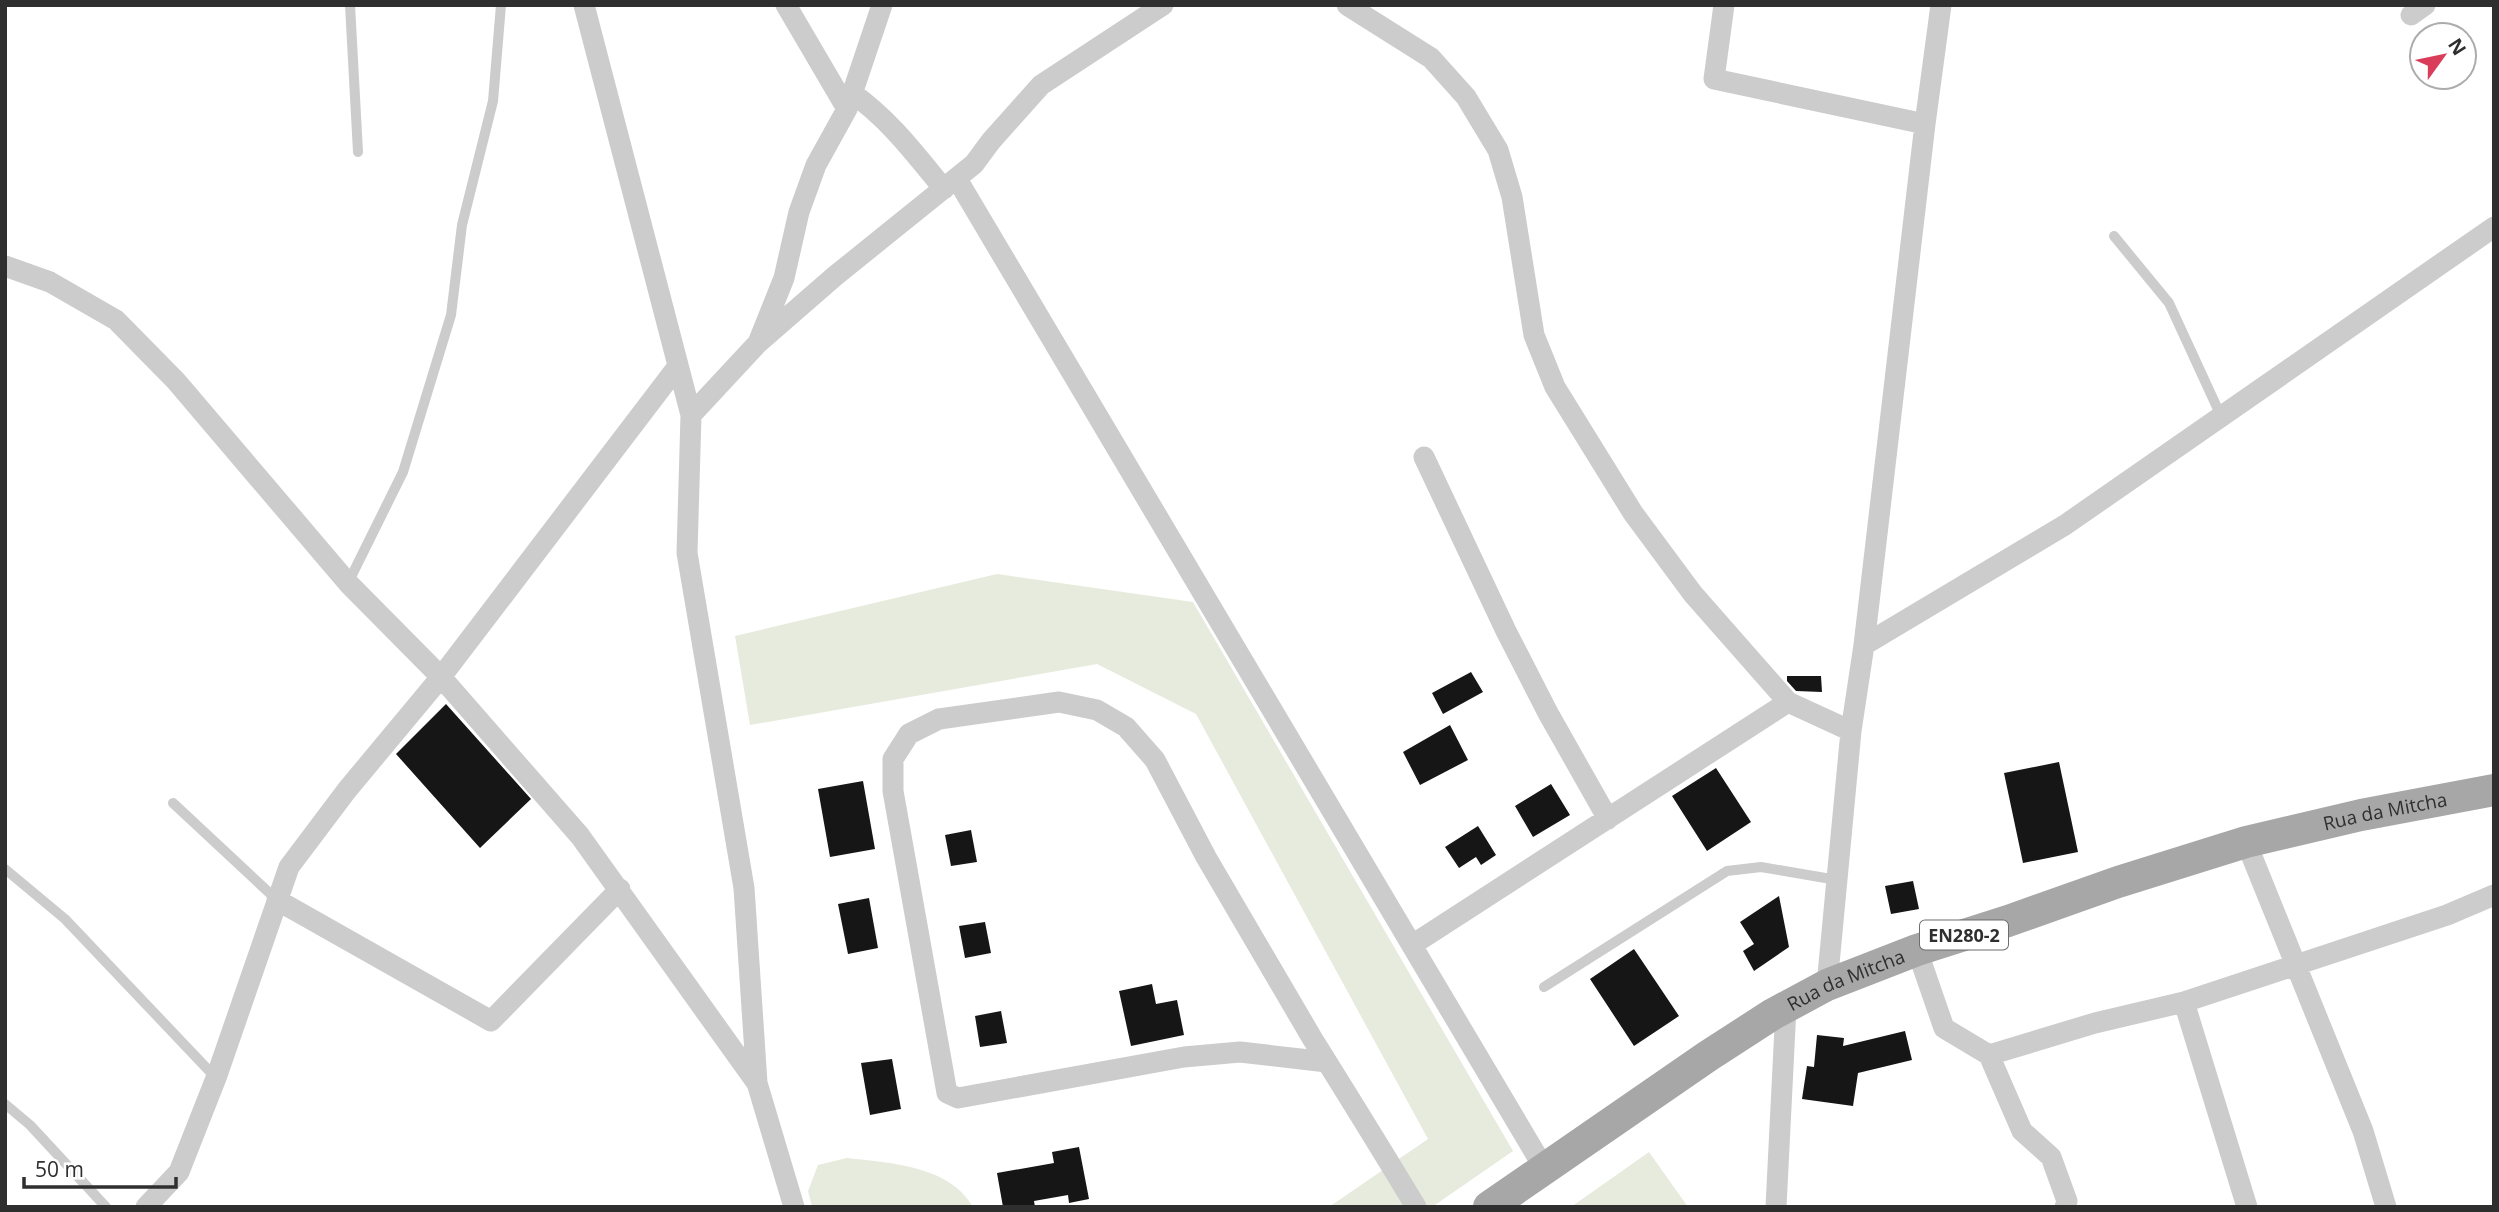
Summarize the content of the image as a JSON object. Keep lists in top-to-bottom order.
{
  "streets": {
    "main road": ["Rua da Mitcha", "EN280-2"]
  },
  "scale_bar": "50 m",
  "north": "top right"
}
